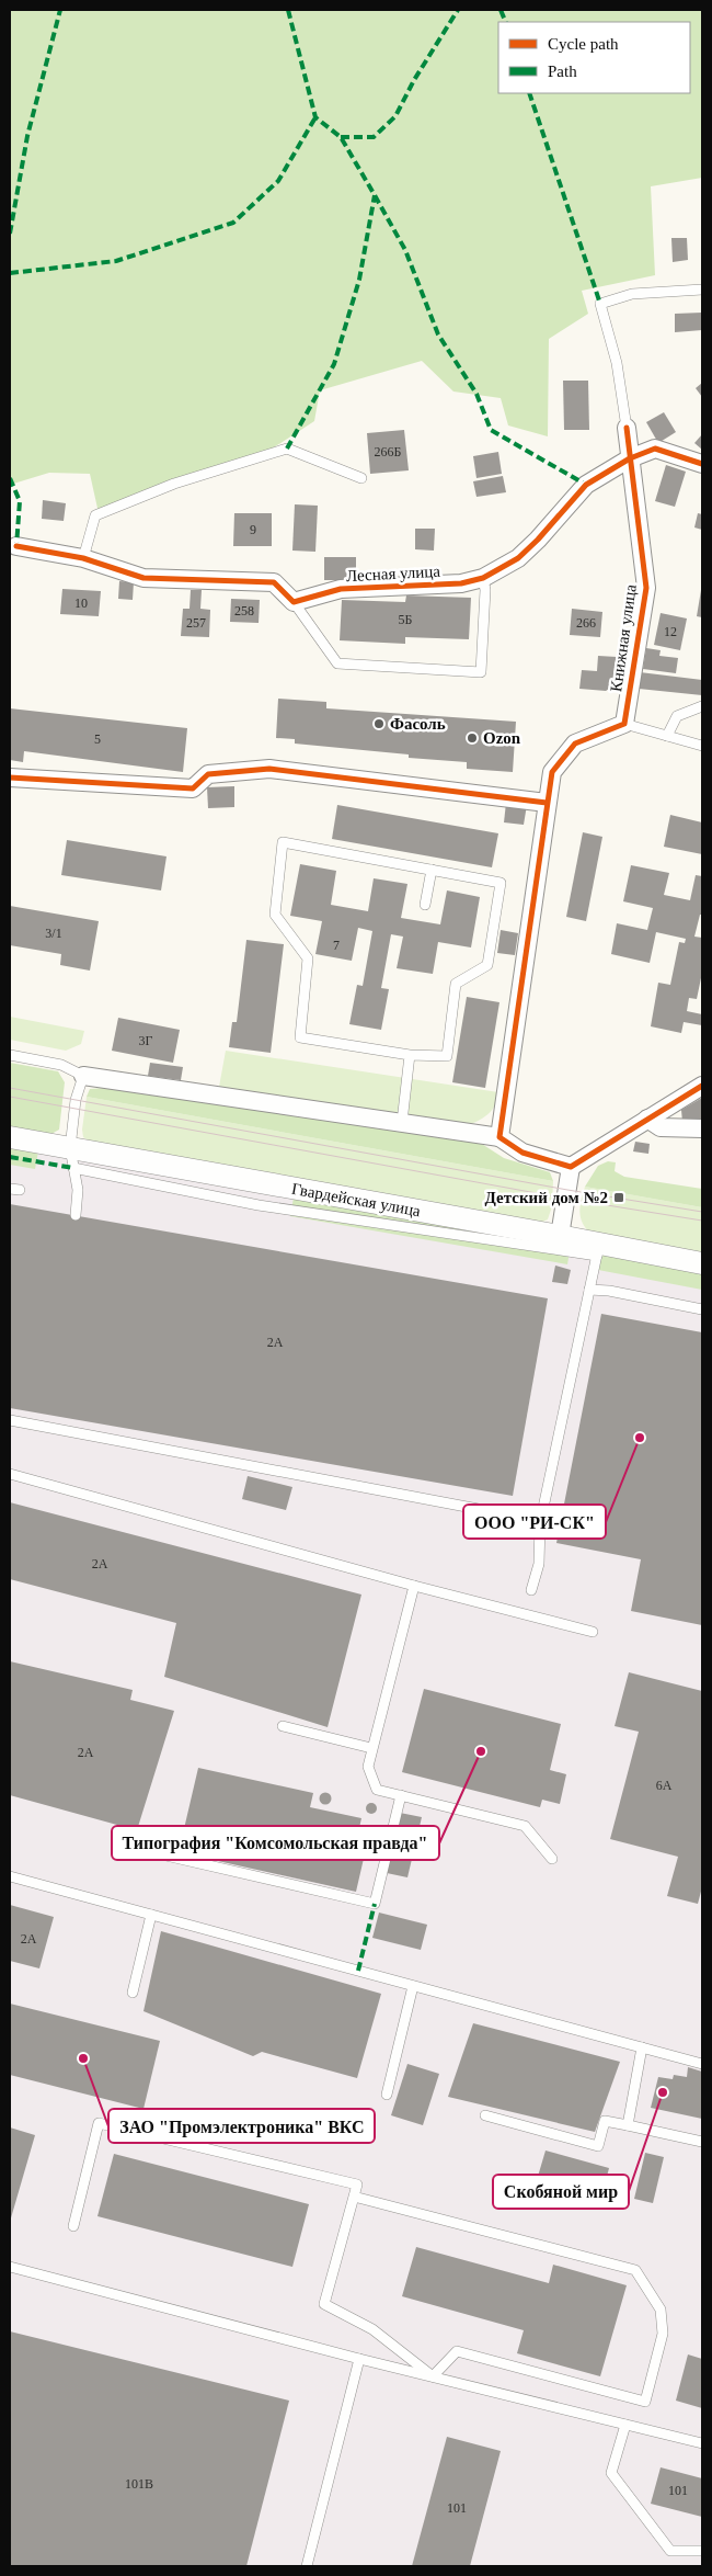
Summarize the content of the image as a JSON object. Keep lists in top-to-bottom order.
{
  "streets": {
    "street": ["Лесная улица", "Книжная улица", "Гвардейская улица"]
  },
  "crossings": [
    ["Лесная улица", "Книжная улица"]
  ],
  "places": {
    "other": [
      "Фасоль",
      "Ozon",
      "ООО \"РИ-СК\"",
      "Типография \"Комсомольская правда\"",
      "ЗАО \"Промэлектроника\" ВКС",
      "Скобяной мир"
    ],
    "transit": ["Детский дом №2"]
  },
  "house_numbers": [
    "266Б",
    "9",
    "10",
    "258",
    "5Б",
    "257",
    "266",
    "12",
    "5",
    "3/1",
    "7",
    "3Г",
    "2А",
    "2А",
    "2А",
    "6А",
    "2А",
    "101В",
    "101",
    "101"
  ],
  "legend": ["Cycle path", "Path"]
}
